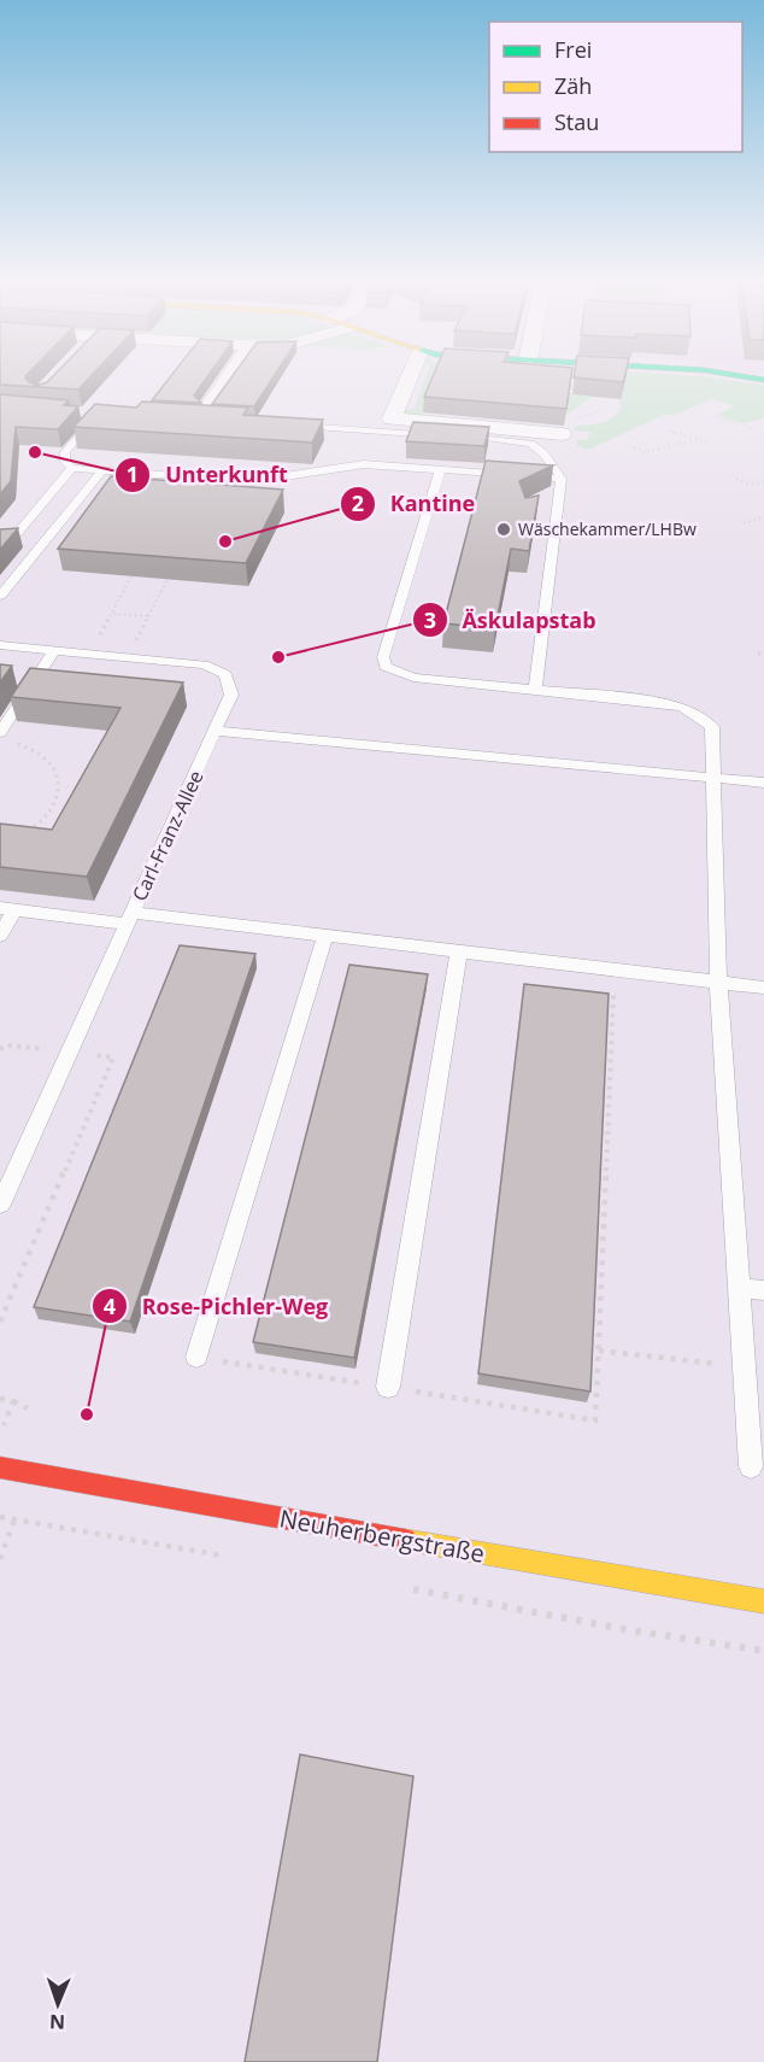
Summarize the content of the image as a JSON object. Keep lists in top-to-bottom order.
{
  "streets": {
    "street": ["Neuherbergstraße"],
    "lane": ["Carl-Franz-Allee"]
  },
  "places": [
    "Unterkunft",
    "Wäschekammer/LHBw",
    "Kantine",
    "Äskulapstab",
    "Rose-Pichler-Weg"
  ],
  "legend": ["Frei", "Zäh", "Stau"],
  "north": "bottom"
}
